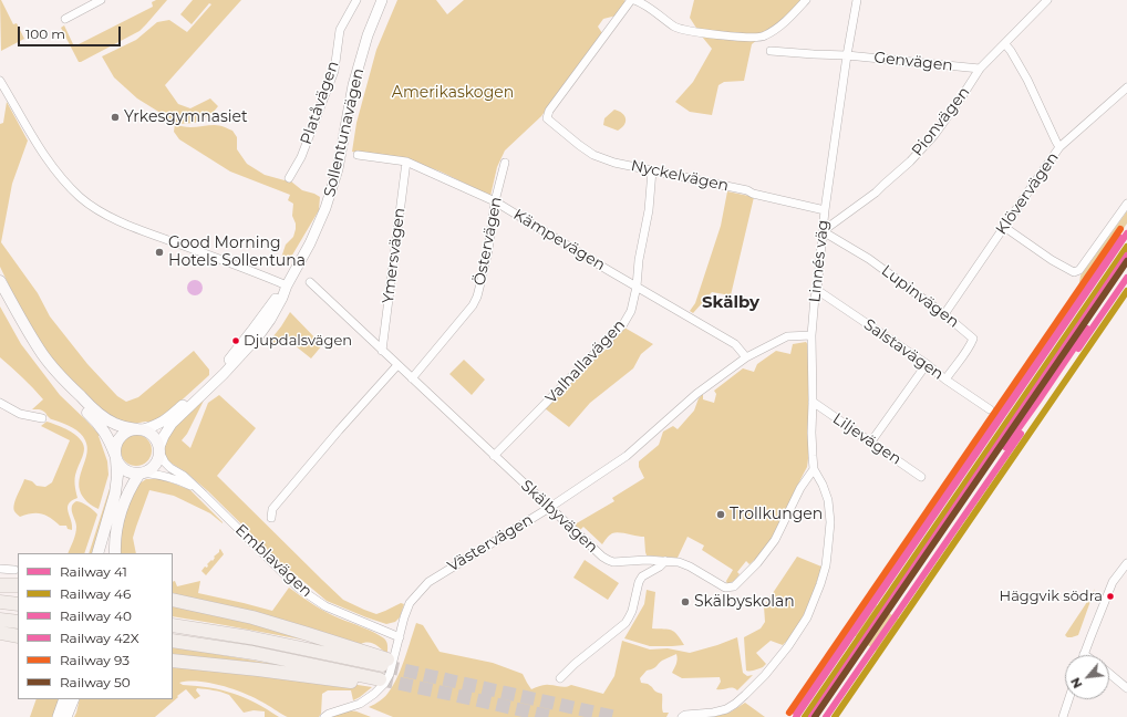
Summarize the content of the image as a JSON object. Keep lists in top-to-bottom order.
{
  "streets": {
    "street": [
      "Genvägen",
      "Platåvägen",
      "Pionvägen",
      "Sollentunavägen",
      "Nyckelvägen",
      "Klövervägen",
      "Kämpevägen",
      "Östervägen",
      "Ymersvägen",
      "Linnés väg",
      "Lupinvägen",
      "Salstavägen",
      "Valhallavägen",
      "Liljevägen",
      "Skälbyvägen",
      "Västervägen",
      "Emblavägen"
    ]
  },
  "crossings": [
    ["Genvägen", "Pionvägen"],
    ["Genvägen", "Linnés väg"],
    ["Pionvägen", "Linnés väg"],
    ["Pionvägen", "Lupinvägen"],
    ["Sollentunavägen", "Emblavägen"],
    ["Nyckelvägen", "Linnés väg"],
    ["Nyckelvägen", "Valhallavägen"],
    ["Klövervägen", "Lupinvägen"],
    ["Kämpevägen", "Östervägen"],
    ["Kämpevägen", "Ymersvägen"],
    ["Kämpevägen", "Valhallavägen"],
    ["Kämpevägen", "Västervägen"],
    ["Östervägen", "Skälbyvägen"],
    ["Ymersvägen", "Skälbyvägen"],
    ["Linnés väg", "Lupinvägen"],
    ["Linnés väg", "Salstavägen"],
    ["Linnés väg", "Liljevägen"],
    ["Linnés väg", "Skälbyvägen"],
    ["Linnés väg", "Västervägen"],
    ["Lupinvägen", "Salstavägen"],
    ["Valhallavägen", "Skälbyvägen"],
    ["Skälbyvägen", "Västervägen"],
    ["Västervägen", "Emblavägen"]
  ],
  "districts": ["Skälby"],
  "parks": ["Amerikaskogen"],
  "places": [
    "Yrkesgymnasiet",
    "Good Morning Hotels Sollentuna",
    "Djupdalsvägen",
    "Trollkungen",
    "Häggvik södra",
    "Skälbyskolan"
  ],
  "lines": [
    "rail line 93",
    "rail line 41",
    "rail line 42X",
    "rail line 46",
    "rail line 40",
    "rail line 50"
  ],
  "legend": [
    "Railway 41",
    "Railway 46",
    "Railway 40",
    "Railway 42X",
    "Railway 93",
    "Railway 50"
  ],
  "scale_bar": "100 m",
  "north": "bottom left"
}
